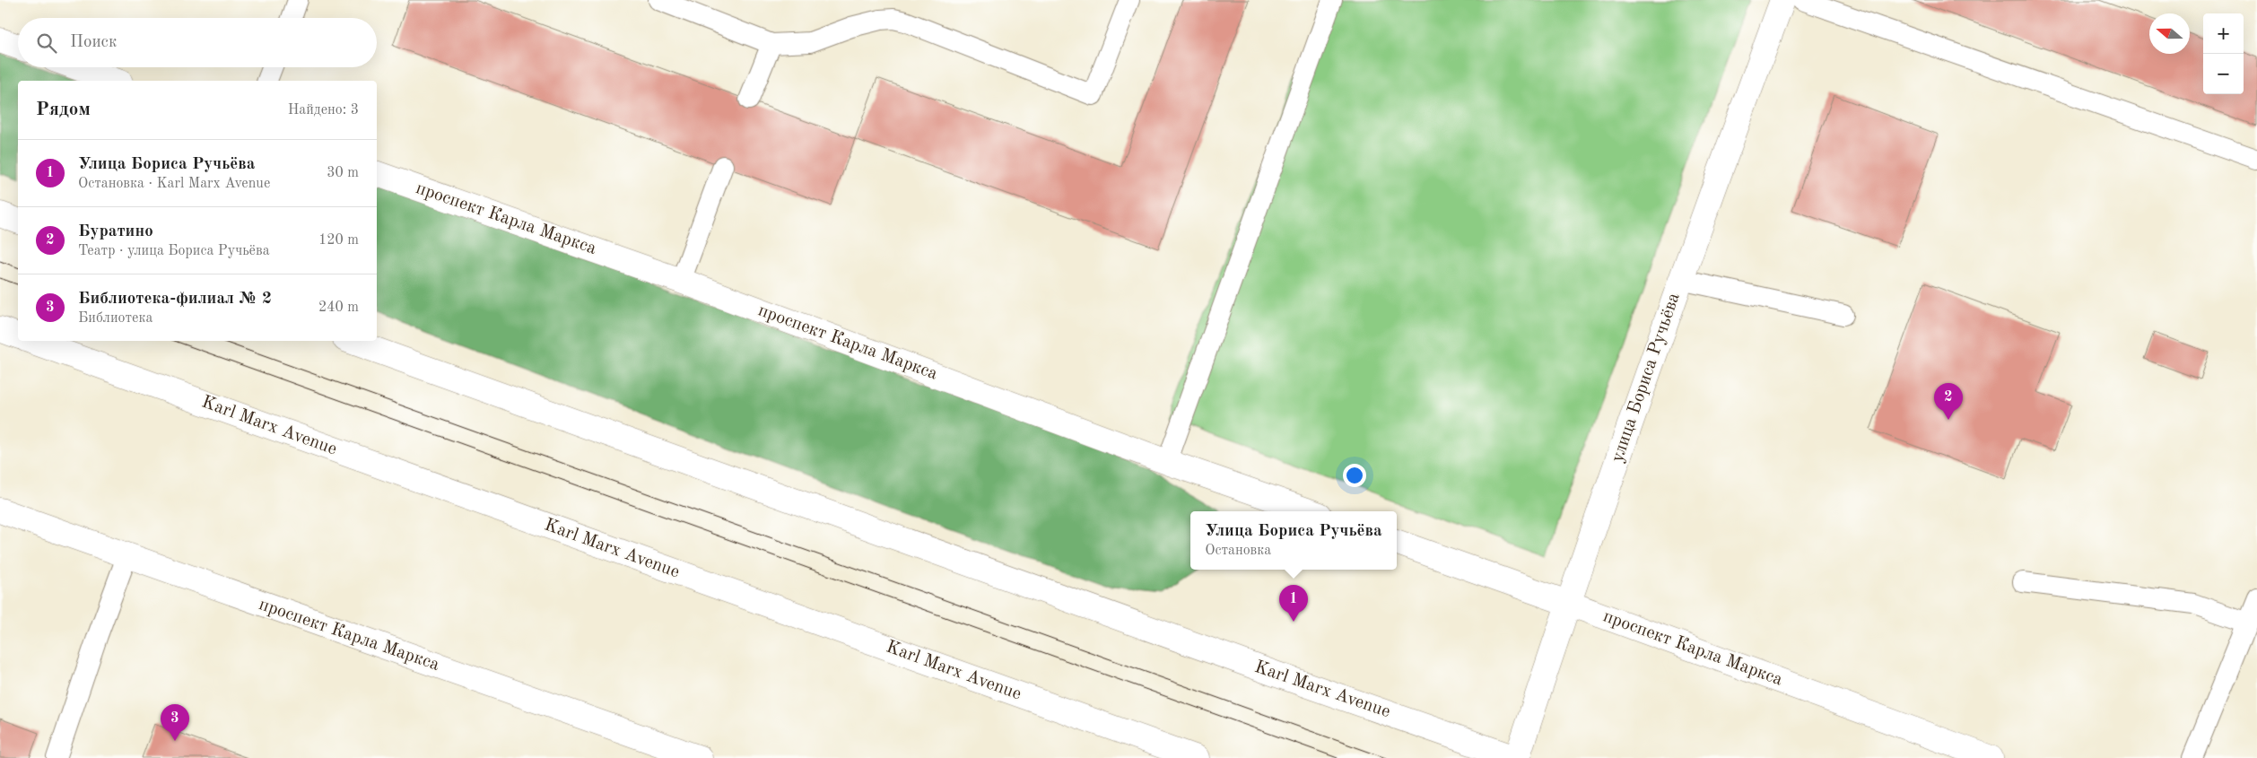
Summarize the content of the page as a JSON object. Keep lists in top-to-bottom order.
{
  "streets": {
    "street": ["проспект Карла Маркса", "улица Бориса Ручьёва", "Karl Marx Avenue"]
  },
  "crossings": [
    ["проспект Карла Маркса", "улица Бориса Ручьёва"],
    ["улица Бориса Ручьёва", "Karl Marx Avenue"]
  ],
  "north": "left",
  "page": {
    "map_buttons": ["+", "−"],
    "search": "Поиск",
    "heading": ["Рядом", "Найдено: 3"],
    "list": [
      {
        "mark": "1",
        "name": "Улица Бориса Ручьёва",
        "note": "Остановка · Karl Marx Avenue",
        "value": "30 m"
      },
      {
        "mark": "2",
        "name": "Буратино",
        "note": "Театр · улица Бориса Ручьёва",
        "value": "120 m"
      },
      {
        "mark": "3",
        "name": "Библиотека-филиал № 2",
        "note": "Библиотека",
        "value": "240 m"
      }
    ],
    "pins": ["2", "1", "3"],
    "popup": ["Улица Бориса Ручьёва", "Остановка"]
  }
}
